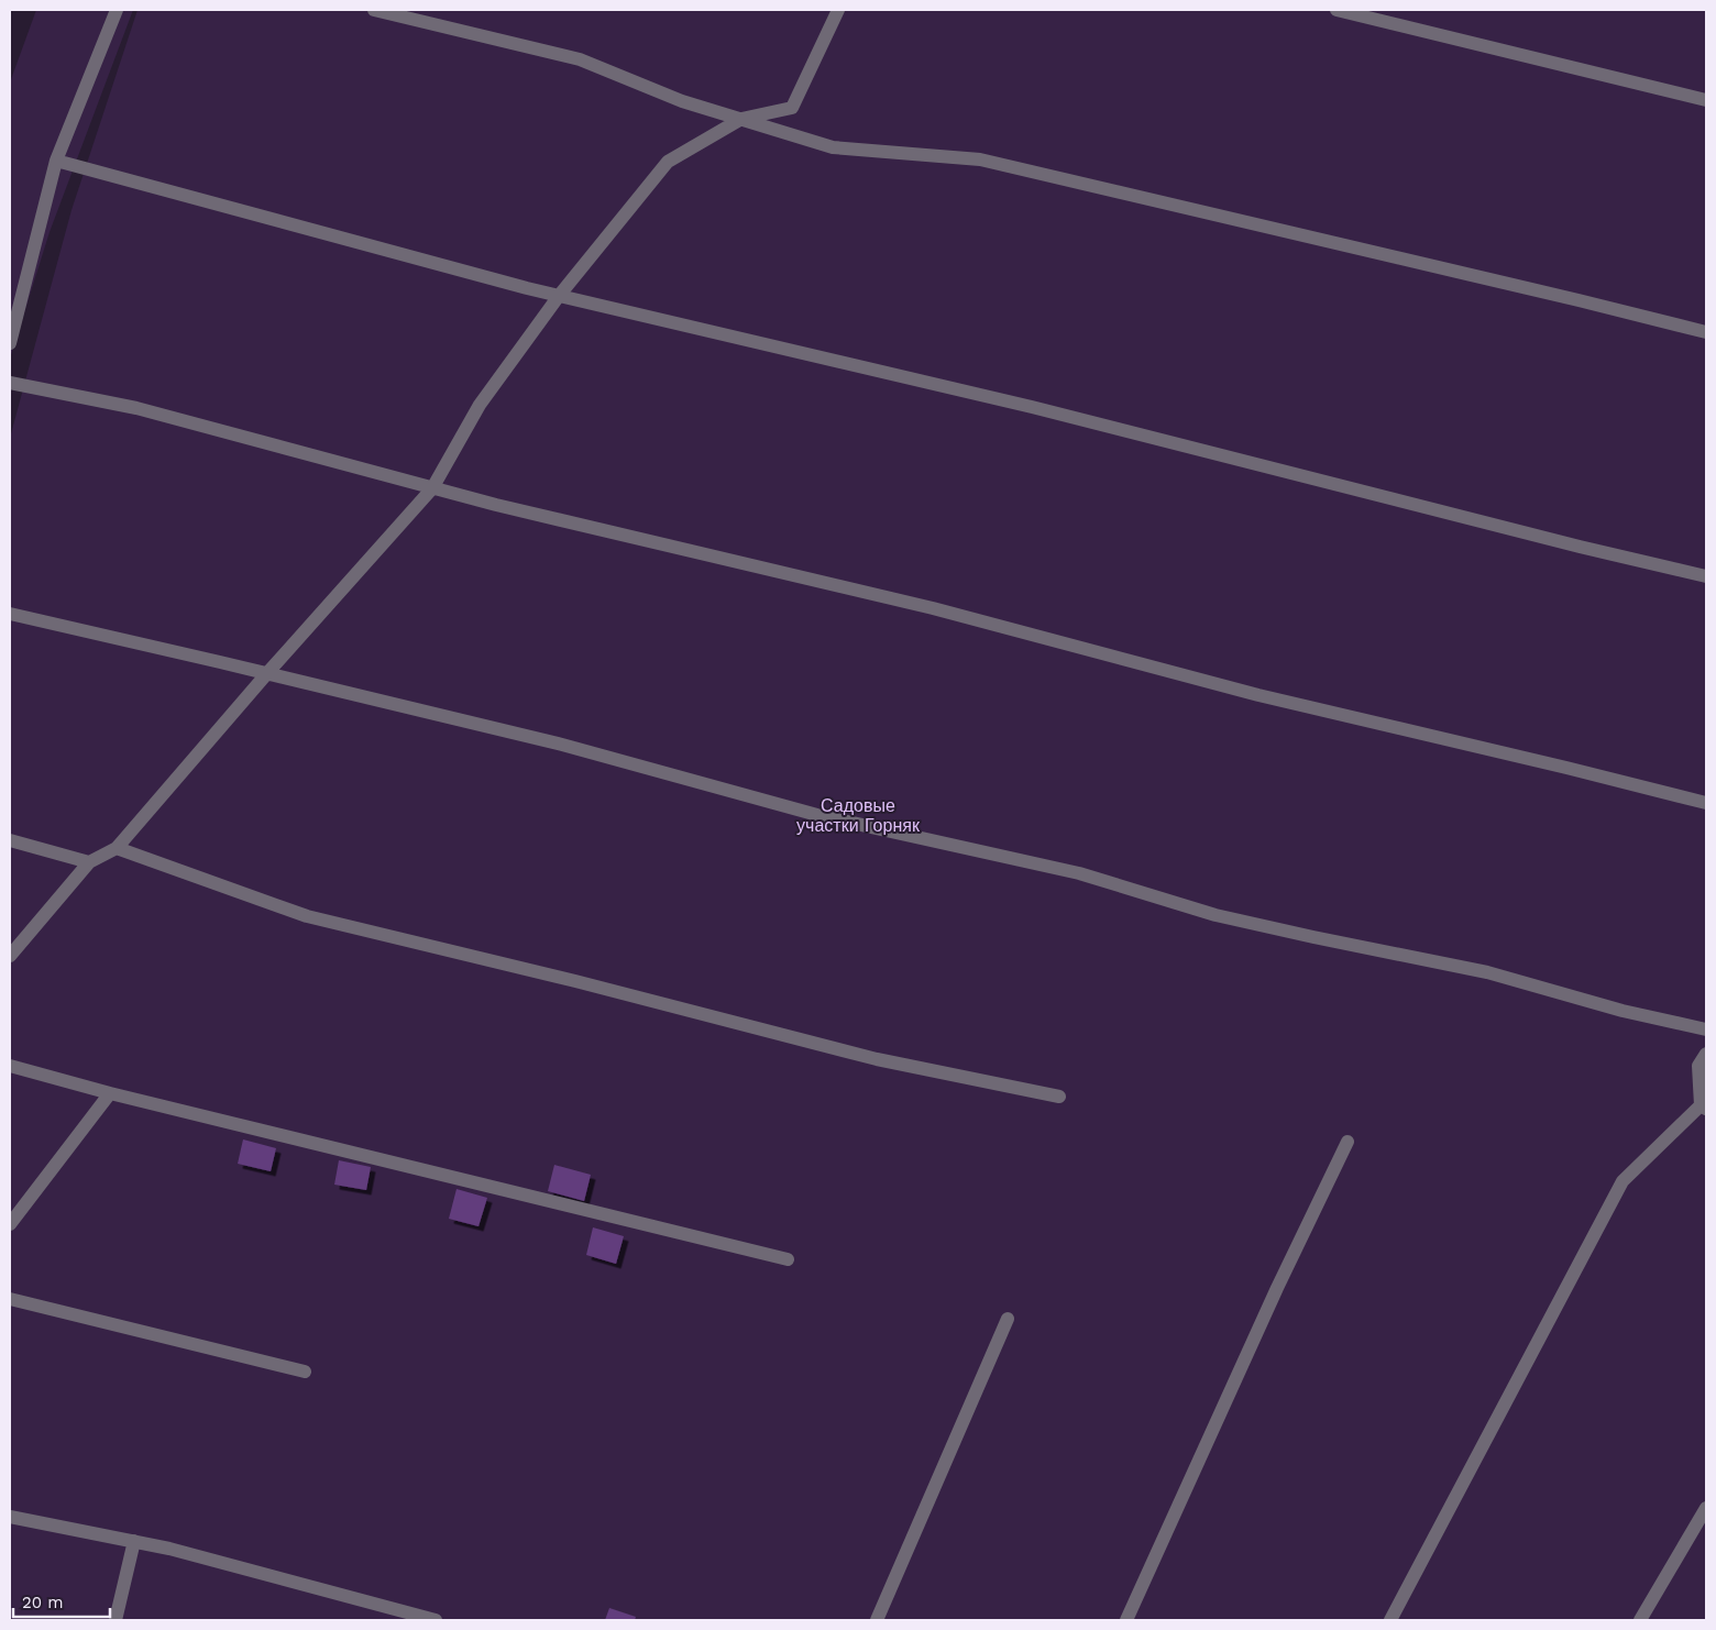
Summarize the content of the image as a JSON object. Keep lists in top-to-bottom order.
{
  "parks": ["Садовые участки Горняк"],
  "scale_bar": "20 m"
}
